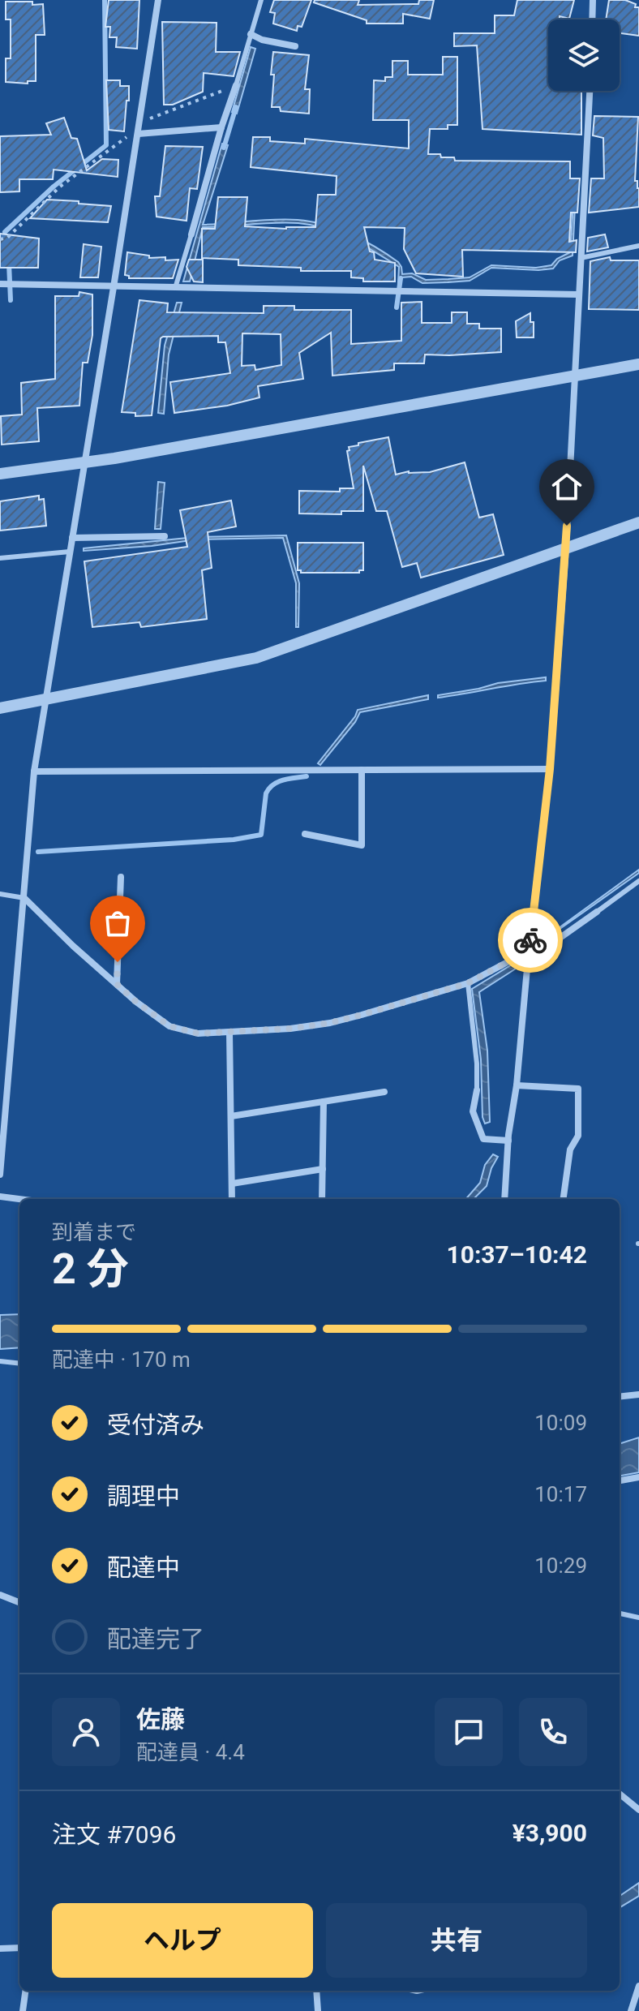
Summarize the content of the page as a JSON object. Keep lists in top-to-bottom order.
{
  "page": {
    "heading": ["2 分", "到着まで", "10:37–10:42"],
    "panel": [
      "佐藤",
      "配達員 · 4.4",
      "注文 #7096",
      "¥3,900"
    ],
    "bar": "配達中 · 170 m",
    "list": [
      ["受付済み", "10:09"],
      ["調理中", "10:17"],
      ["配達中", "10:29"],
      "配達完了"
    ],
    "buttons": ["ヘルプ", "共有"]
  }
}
